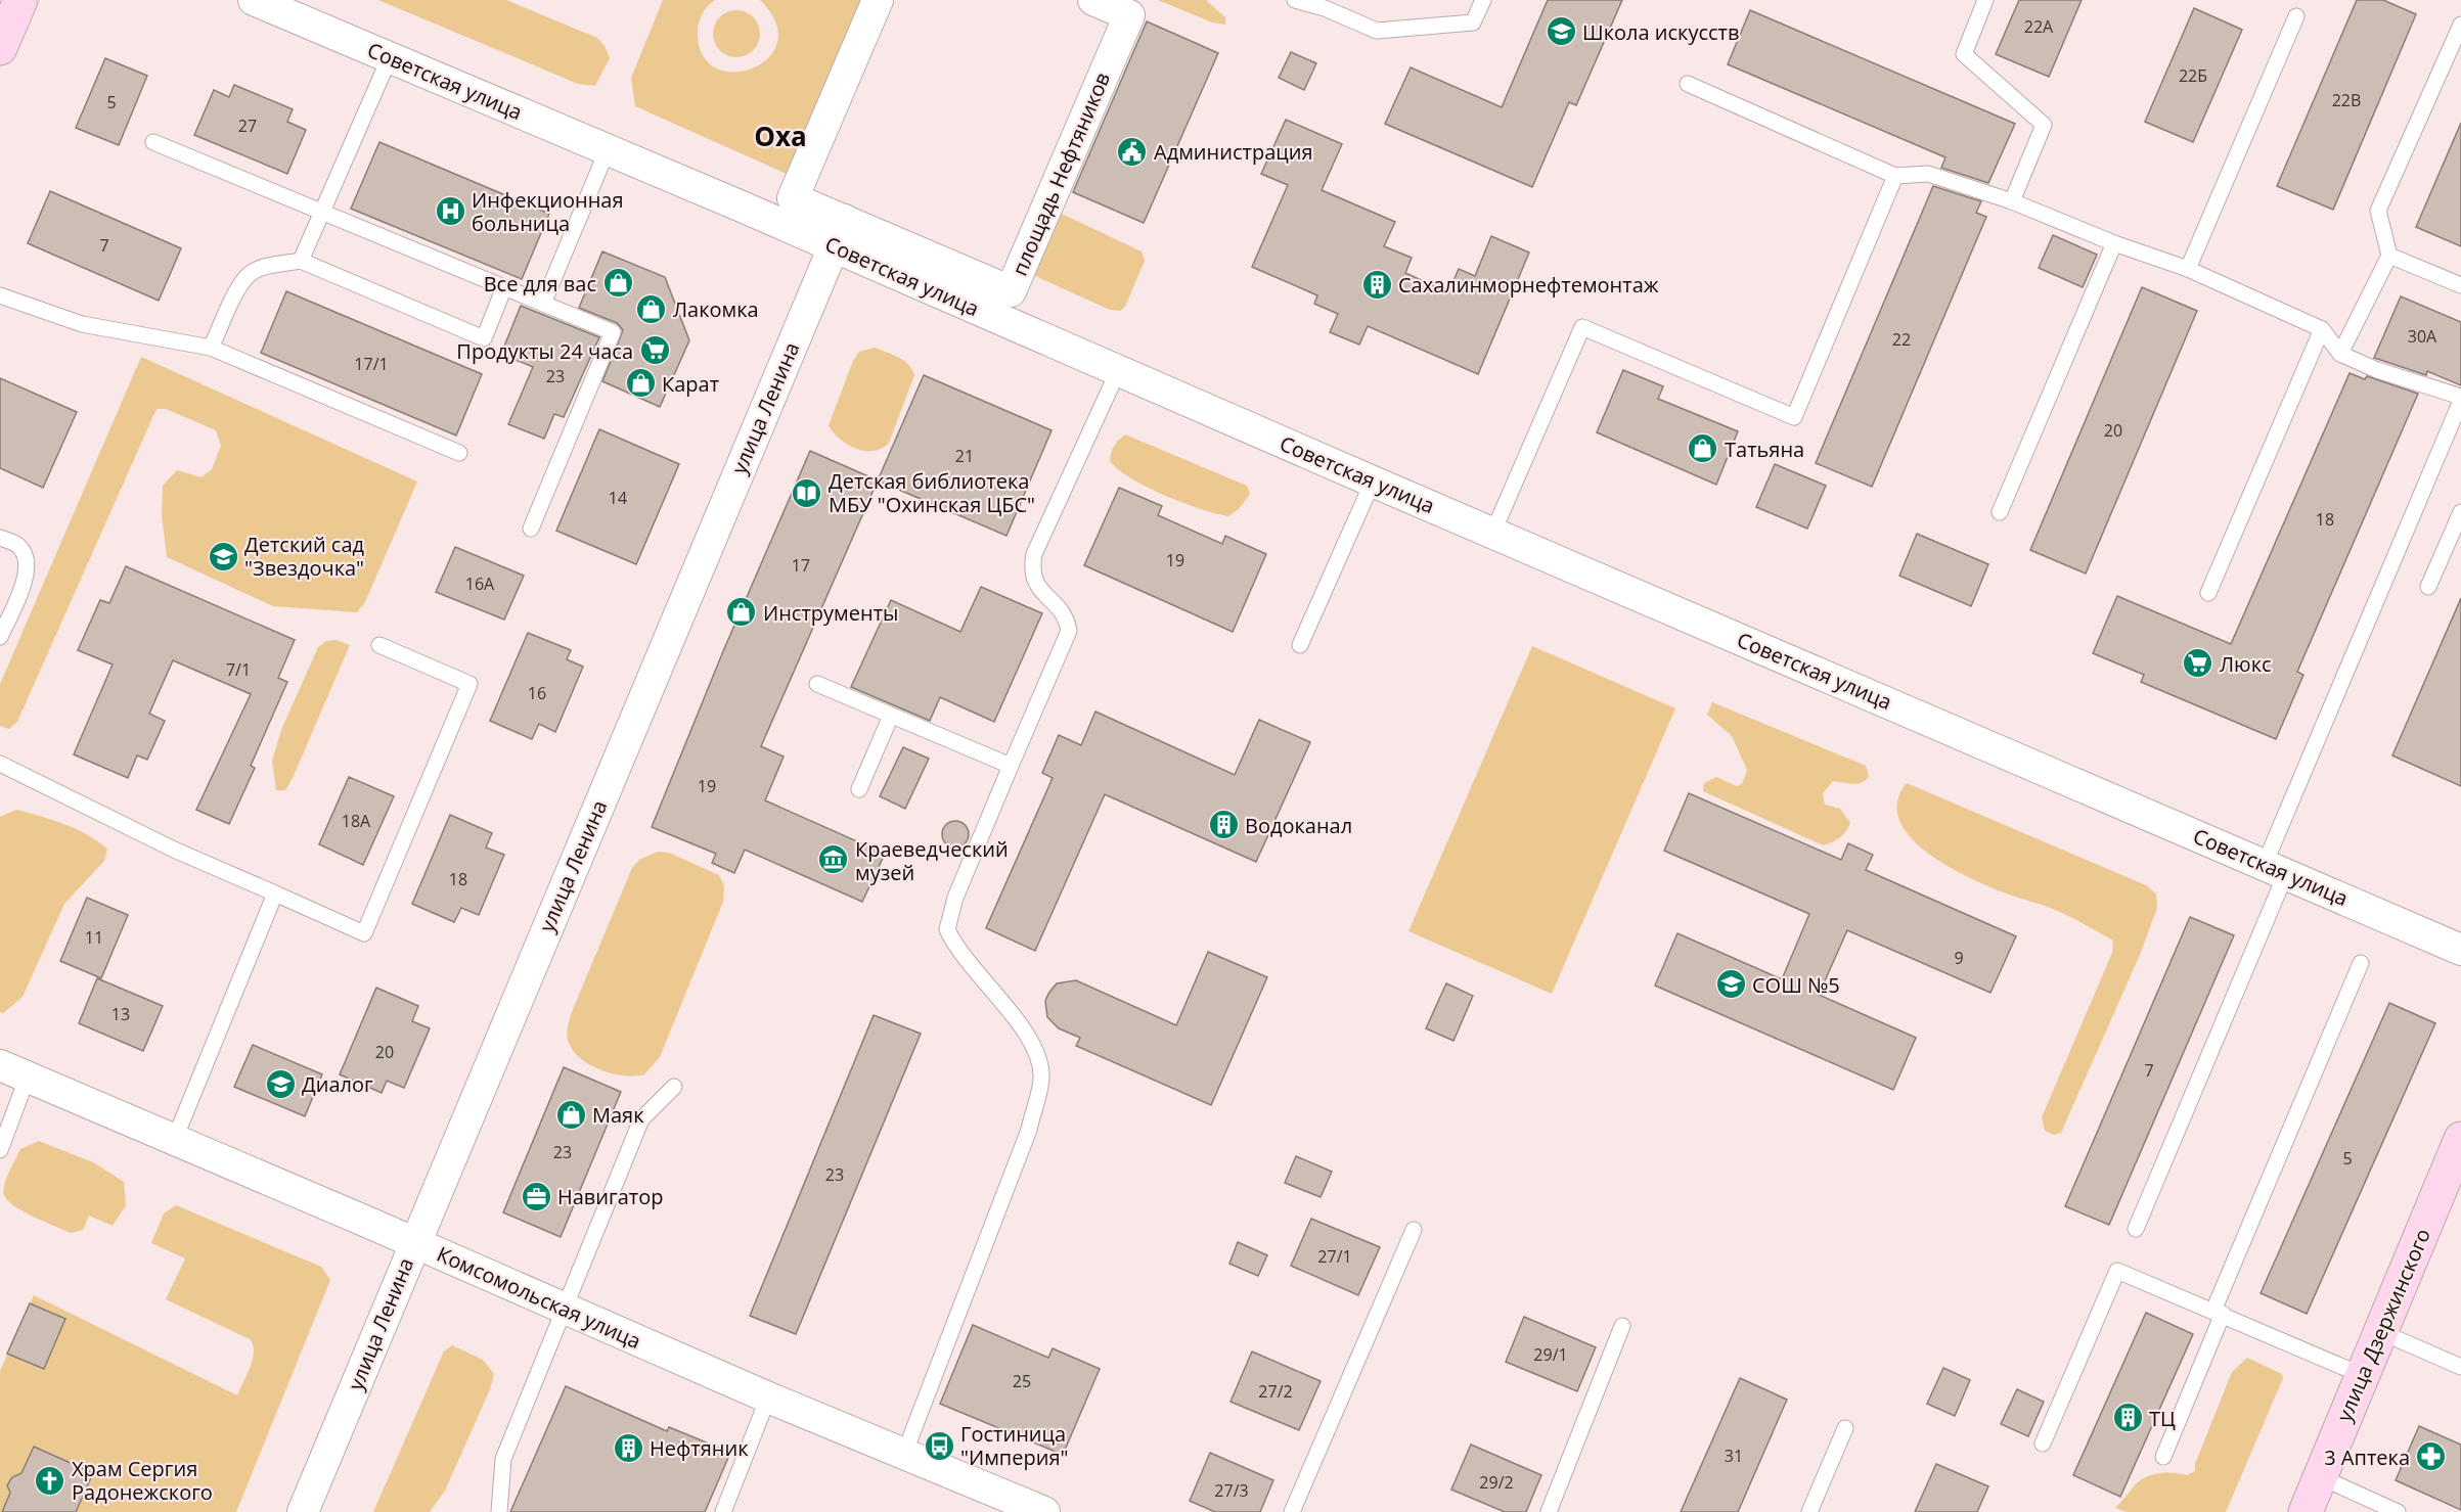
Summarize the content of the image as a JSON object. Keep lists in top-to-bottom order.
{
  "streets": {
    "street": [
      "Советская улица",
      "площадь Нефтяников",
      "улица Ленина",
      "Комсомольская улица",
      "улица Дзержинского"
    ]
  },
  "crossings": [
    ["Советская улица", "площадь Нефтяников"],
    ["Советская улица", "улица Ленина"],
    ["площадь Нефтяников", "улица Ленина"],
    ["улица Ленина", "Комсомольская улица"]
  ],
  "districts": ["Оха"],
  "places": {
    "school or university": [
      "Школа искусств",
      "Детский сад \"Звездочка\"",
      "СОШ №5",
      "Диалог"
    ],
    "public building": ["Администрация"],
    "hospital": ["Инфекционная больница"],
    "shop": [
      "Все для вас",
      "Лакомка",
      "Карат",
      "Татьяна",
      "Инструменты",
      "Маяк"
    ],
    "building": [
      "Сахалинморнефтемонтаж",
      "Водоканал",
      "ТЦ",
      "Нефтяник"
    ],
    "supermarket": ["Продукты 24 часа", "Люкс"],
    "library": ["Детская библиотека МБУ \"Охинская ЦБС\""],
    "museum": ["Краеведческий музей"],
    "office": ["Навигатор"],
    "bus stop": ["Гостиница \"Империя\""],
    "pharmacy": ["3 Аптека"],
    "church": ["Храм Сергия Радонежского"]
  },
  "house_numbers": [
    "22А",
    "22Б",
    "22В",
    "5",
    "27",
    "7",
    "30А",
    "22",
    "17/1",
    "23",
    "20",
    "21",
    "14",
    "18",
    "19",
    "17",
    "16А",
    "7/1",
    "16",
    "19",
    "18А",
    "18",
    "11",
    "9",
    "13",
    "20",
    "7",
    "23",
    "5",
    "23",
    "27/1",
    "29/1",
    "25",
    "27/2",
    "31",
    "29/2",
    "27/3"
  ]
}
